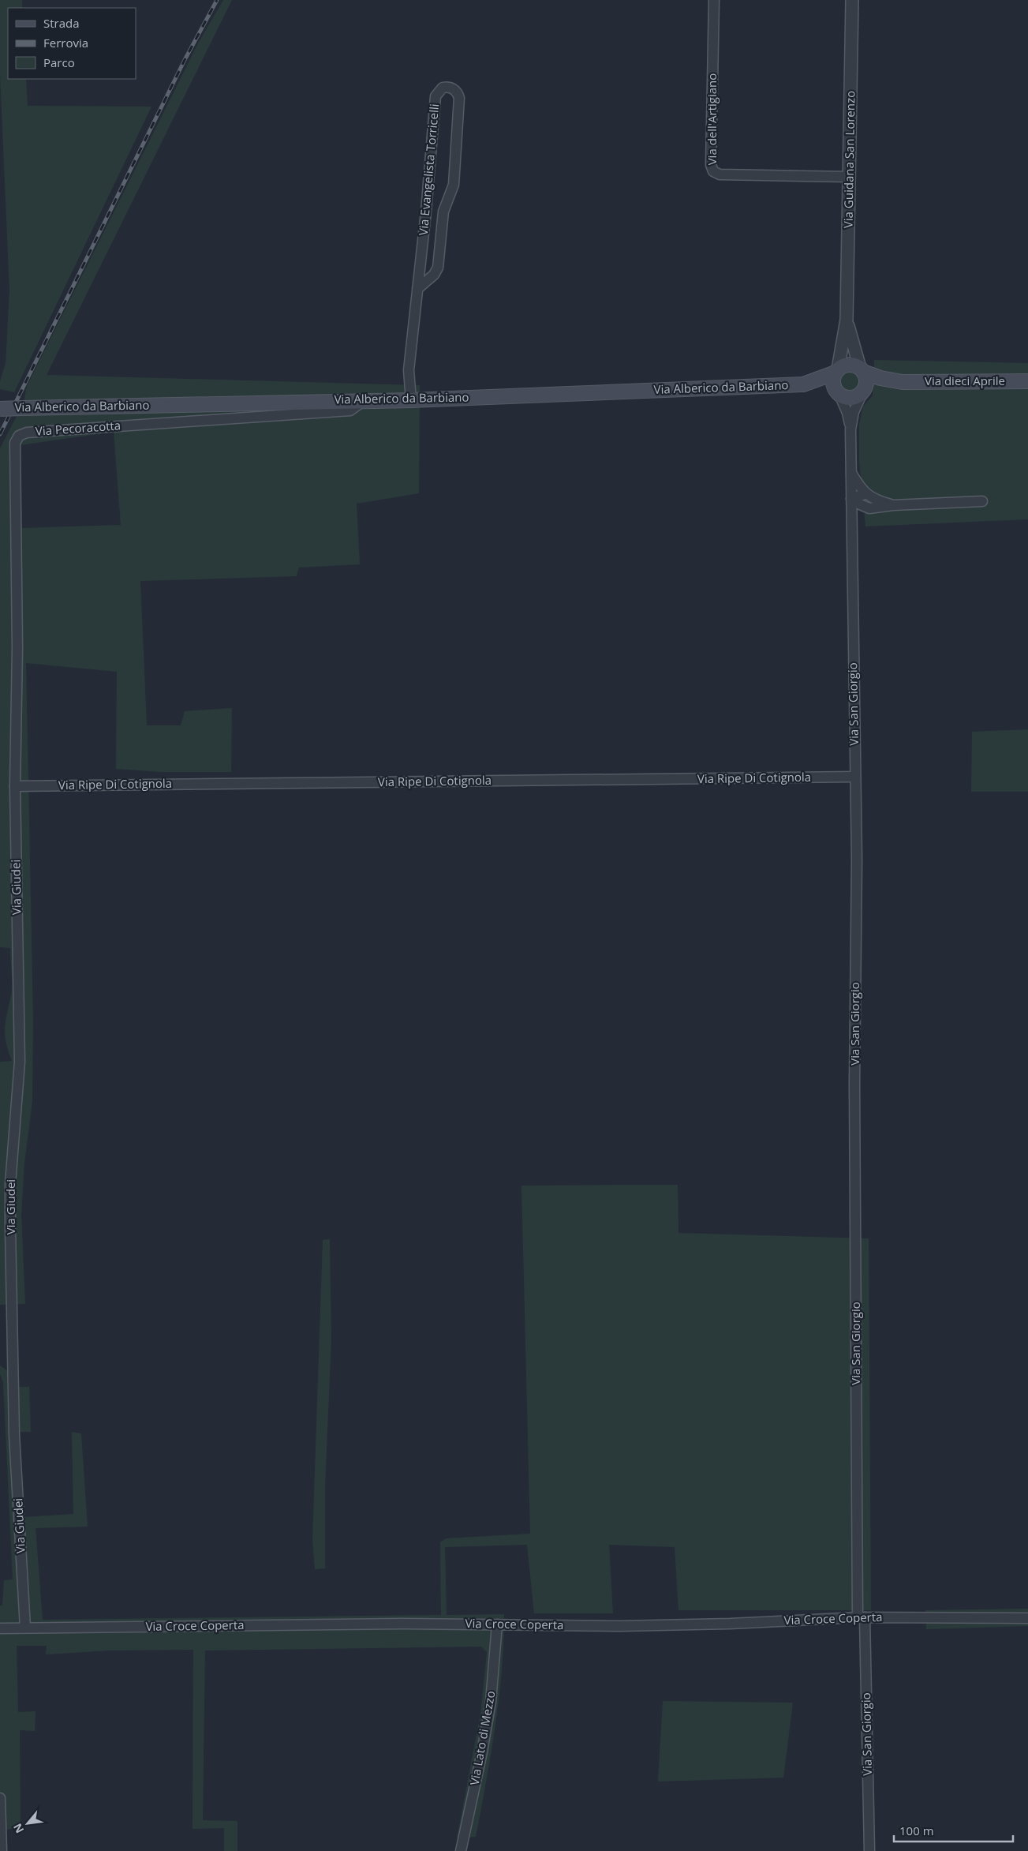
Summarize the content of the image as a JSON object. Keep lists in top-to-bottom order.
{
  "streets": {
    "main road": ["Via dieci Aprile", "Via Alberico da Barbiano"],
    "street": [
      "Via dell'Artigiano",
      "Via Guidana San Lorenzo",
      "Via Evangelista Torricelli",
      "Via Pecoracotta",
      "Via San Giorgio",
      "Via Ripe Di Cotignola",
      "Via Giudei",
      "Via Croce Coperta",
      "Via Lato di Mezzo"
    ]
  },
  "crossings": [
    ["Via dell'Artigiano", "Via Guidana San Lorenzo"],
    ["Via Evangelista Torricelli", "Via Alberico da Barbiano"],
    ["Via dieci Aprile", "Via Alberico da Barbiano"],
    ["Via dieci Aprile", "Via San Giorgio"],
    ["Via Alberico da Barbiano", "Via Pecoracotta"],
    ["Via Alberico da Barbiano", "Via San Giorgio"],
    ["Via Pecoracotta", "Via Ripe Di Cotignola"],
    ["Via Pecoracotta", "Via Giudei"],
    ["Via San Giorgio", "Via Ripe Di Cotignola"],
    ["Via San Giorgio", "Via Croce Coperta"],
    ["Via Ripe Di Cotignola", "Via Giudei"],
    ["Via Giudei", "Via Croce Coperta"],
    ["Via Croce Coperta", "Via Lato di Mezzo"]
  ],
  "legend": ["Strada", "Ferrovia", "Parco"],
  "scale_bar": "100 m",
  "north": "bottom left"
}
